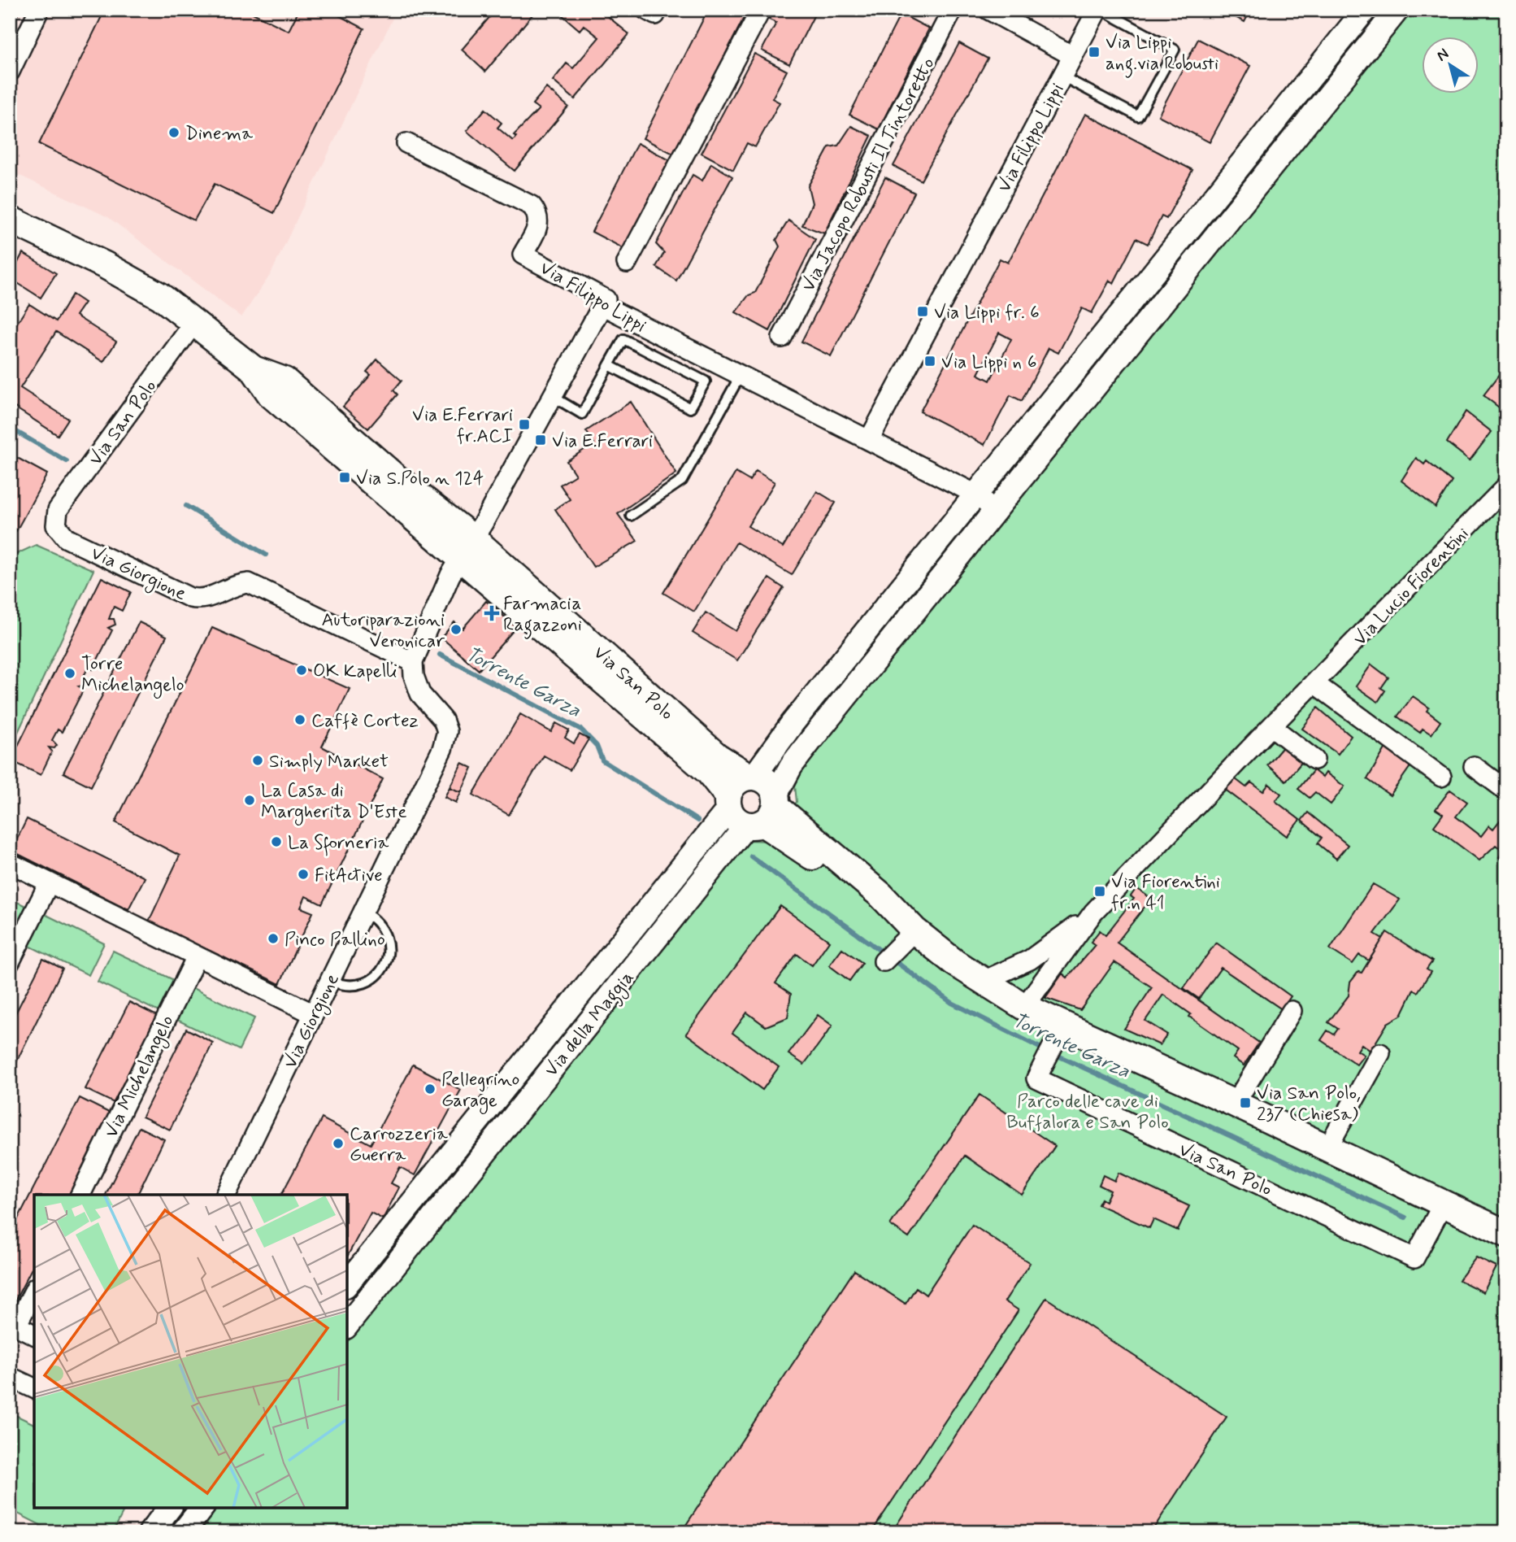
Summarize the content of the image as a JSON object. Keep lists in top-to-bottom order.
{
  "streets": {
    "main road": ["Via San Polo"],
    "street": [
      "Via Filippo Lippi",
      "Via Jacopo Robusti Il Tintoretto",
      "Via Giorgione",
      "Via Lucio Fiorentini",
      "Via della Maggia",
      "Via Michelangelo"
    ]
  },
  "crossings": [
    ["Via San Polo", "Via Giorgione"],
    ["Via San Polo", "Via Lucio Fiorentini"],
    ["Via San Polo", "Via della Maggia"]
  ],
  "water": ["Torrente Garza"],
  "parks": ["Parco delle cave di Buffalora e San Polo"],
  "places": {
    "transit": [
      "Via Lippi ang.via Robusti",
      "Via Lippi fr. 6",
      "Via Lippi n 6",
      "Via E.Ferrari fr.ACI",
      "Via E.Ferrari",
      "Via S.Polo n 124",
      "Via Fiorentini fr.n 41",
      "Via San Polo, 237 (Chiesa)"
    ],
    "other": [
      "Dinema",
      "Autoriparazioni Veronicar",
      "OK Kapelli",
      "Torre Michelangelo",
      "Caffè Cortez",
      "Simply Market",
      "La Casa di Margherita D'Este",
      "La Sforneria",
      "FitActive",
      "Pinco Pallino",
      "Pellegrino Garage",
      "Carrozzeria Guerra"
    ],
    "health": ["Farmacia Ragazzoni"]
  },
  "north": "top left"
}
